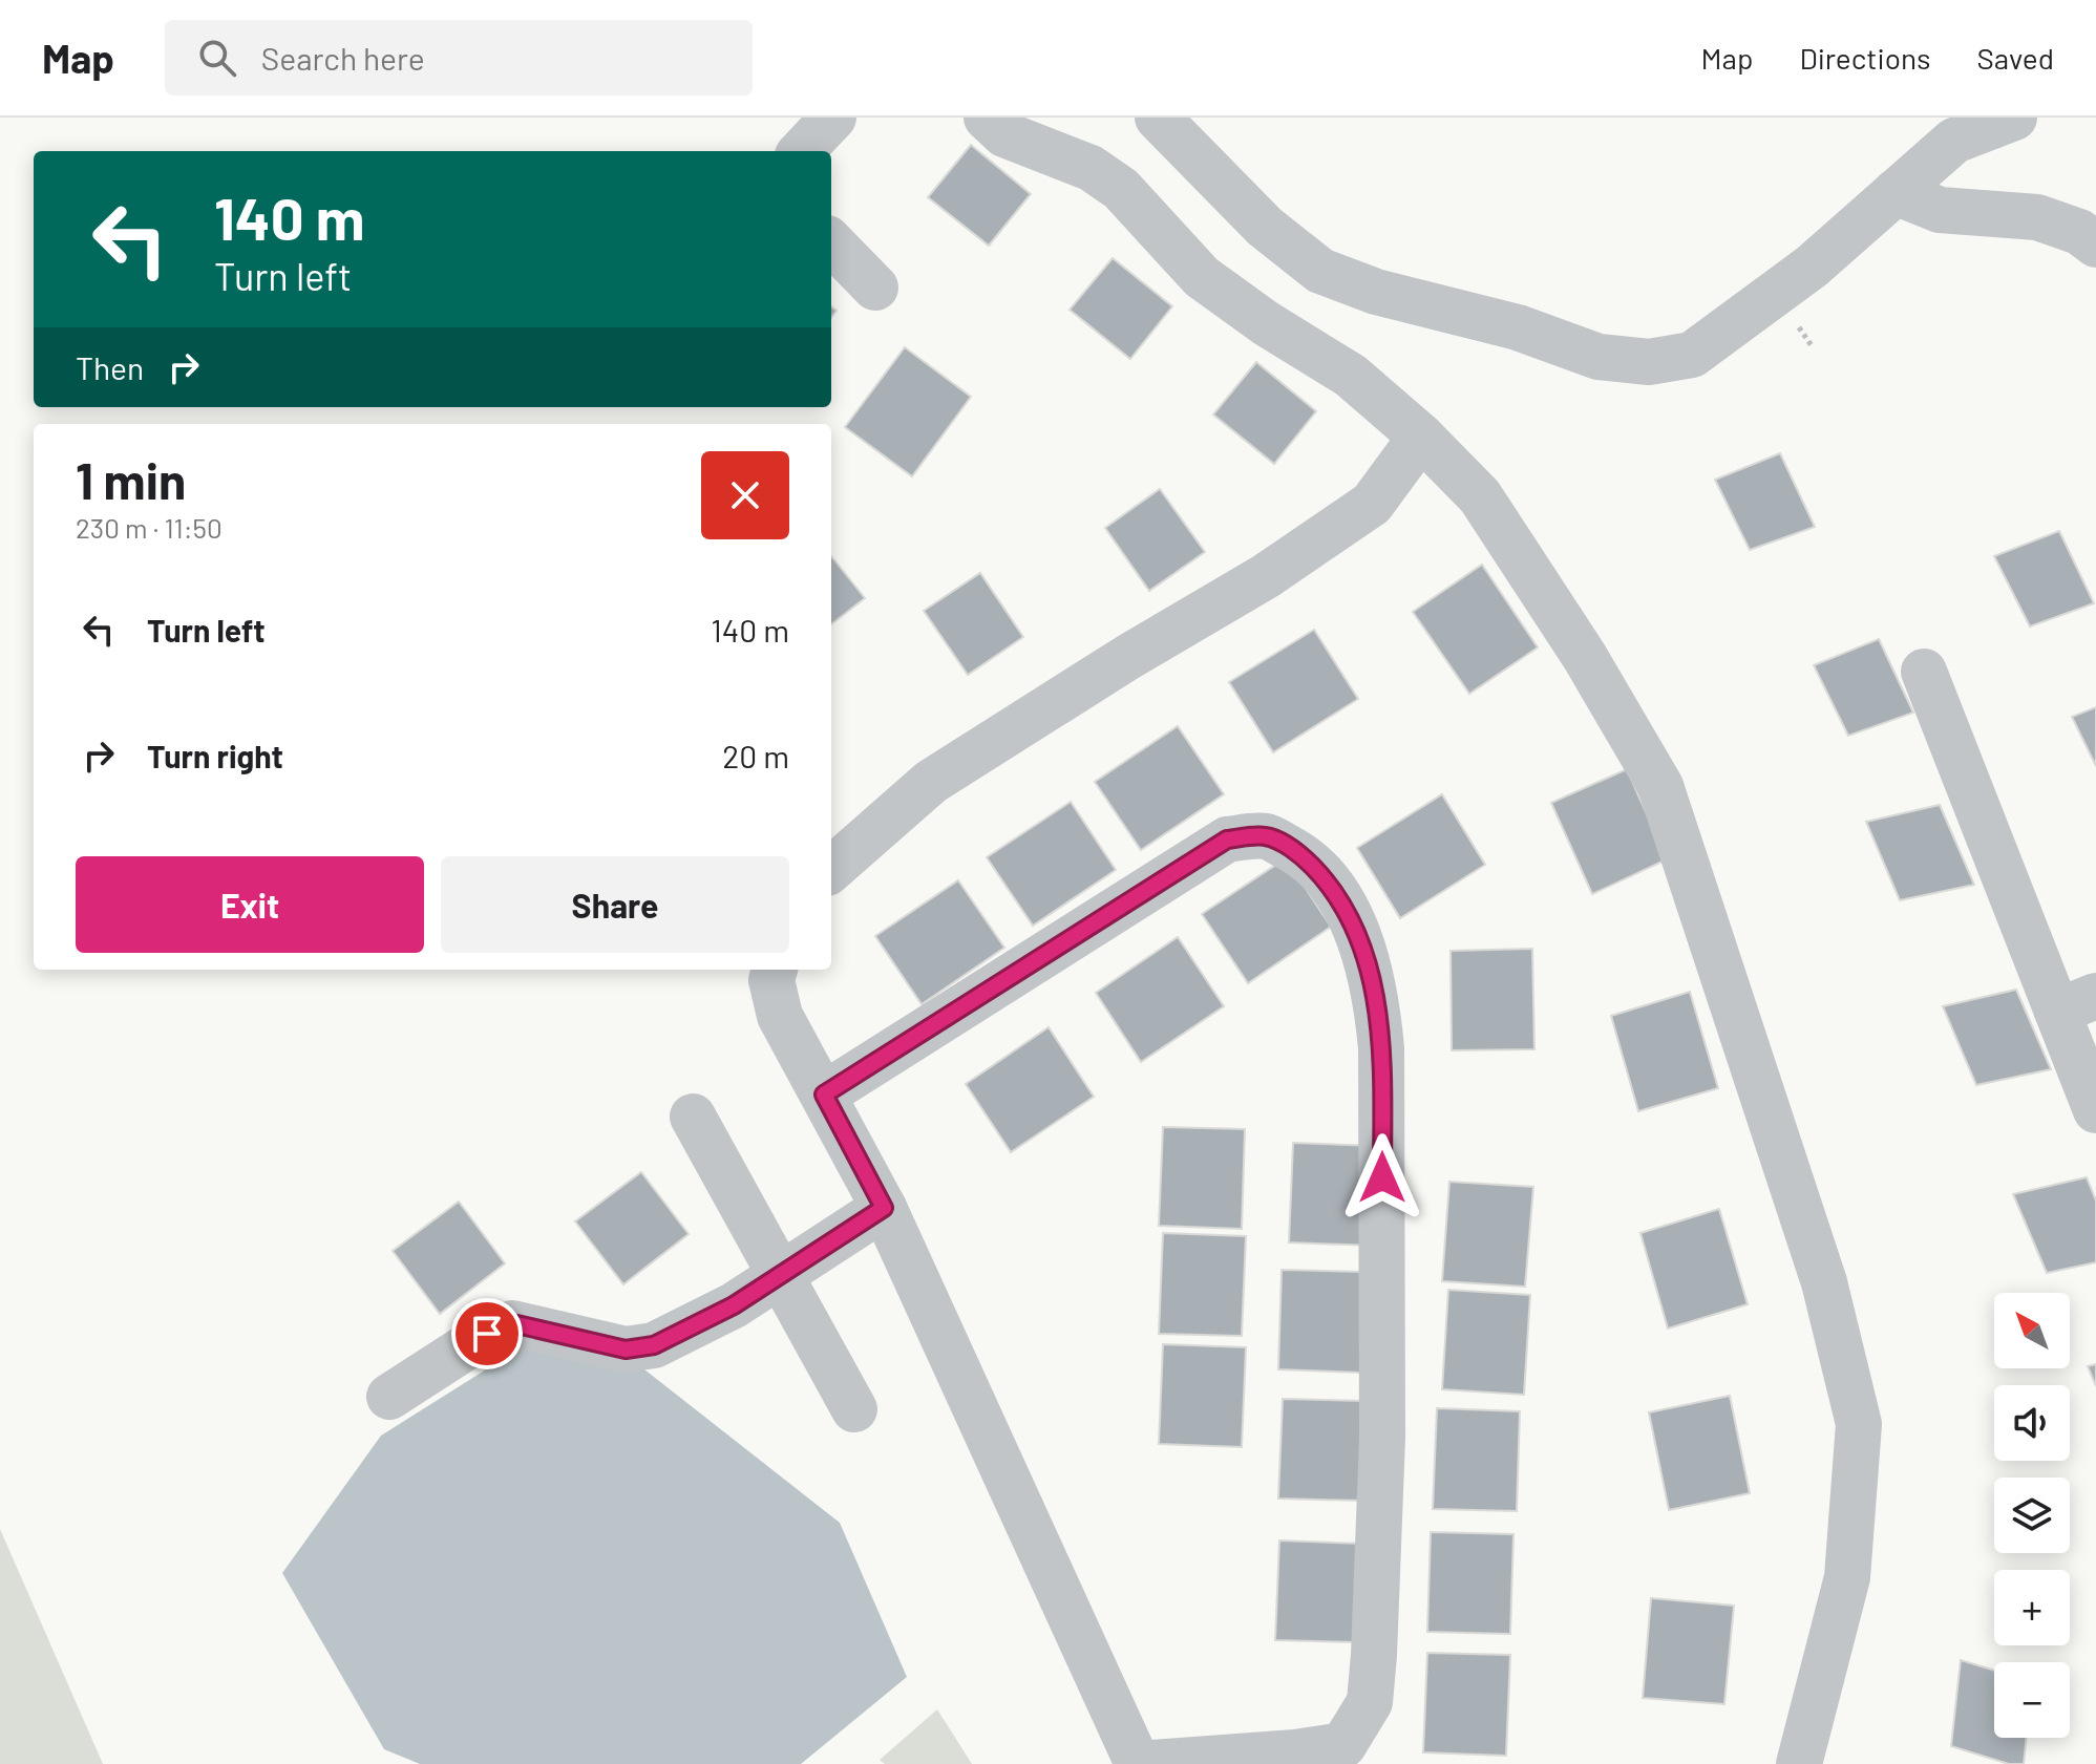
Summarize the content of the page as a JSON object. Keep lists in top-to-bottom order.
{
  "north": "top left",
  "page": {
    "header": "Map",
    "search": "Search here",
    "nav": ["Map", "Directions", "Saved"],
    "turn": ["140 m", "Turn left"],
    "then": "Then",
    "heading": ["1 min", "230 m · 11:50"],
    "list": [
      {
        "name": "Turn left",
        "value": "140 m"
      },
      {
        "name": "Turn right",
        "value": "20 m"
      }
    ],
    "buttons": ["Exit", "Share"],
    "map_buttons": ["+", "−"]
  }
}
